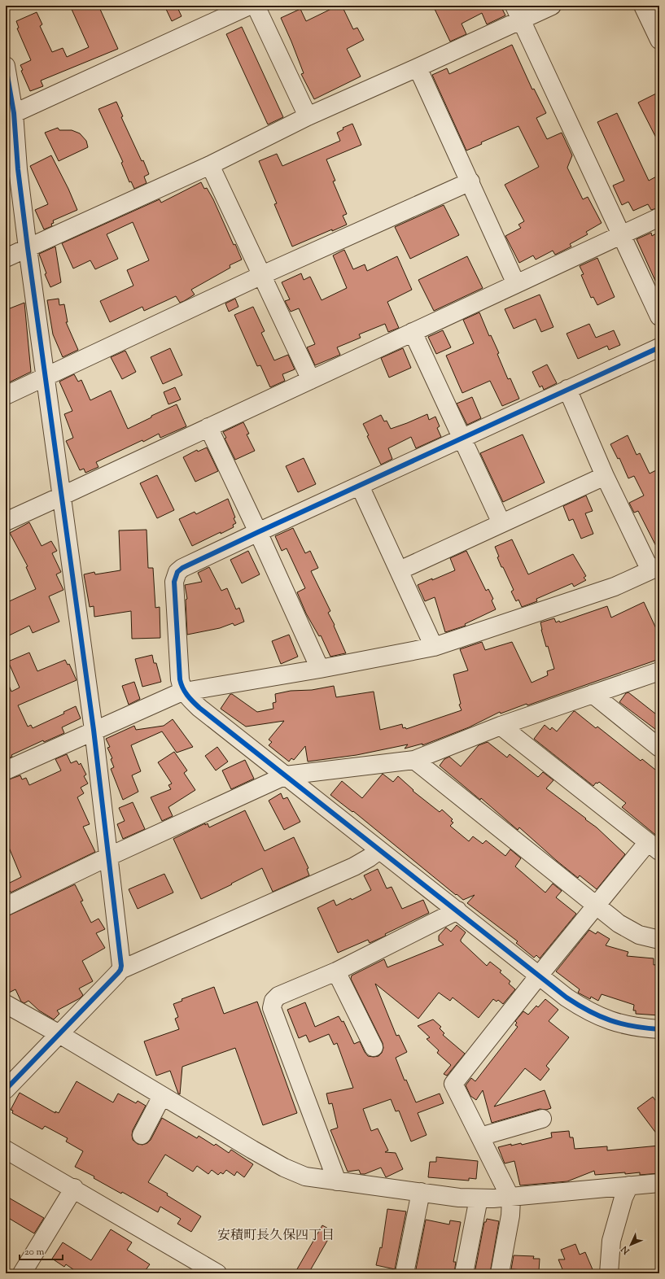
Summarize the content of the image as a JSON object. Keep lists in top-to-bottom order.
{
  "districts": ["安積町長久保四丁目"],
  "scale_bar": "20 m",
  "north": "bottom left"
}
